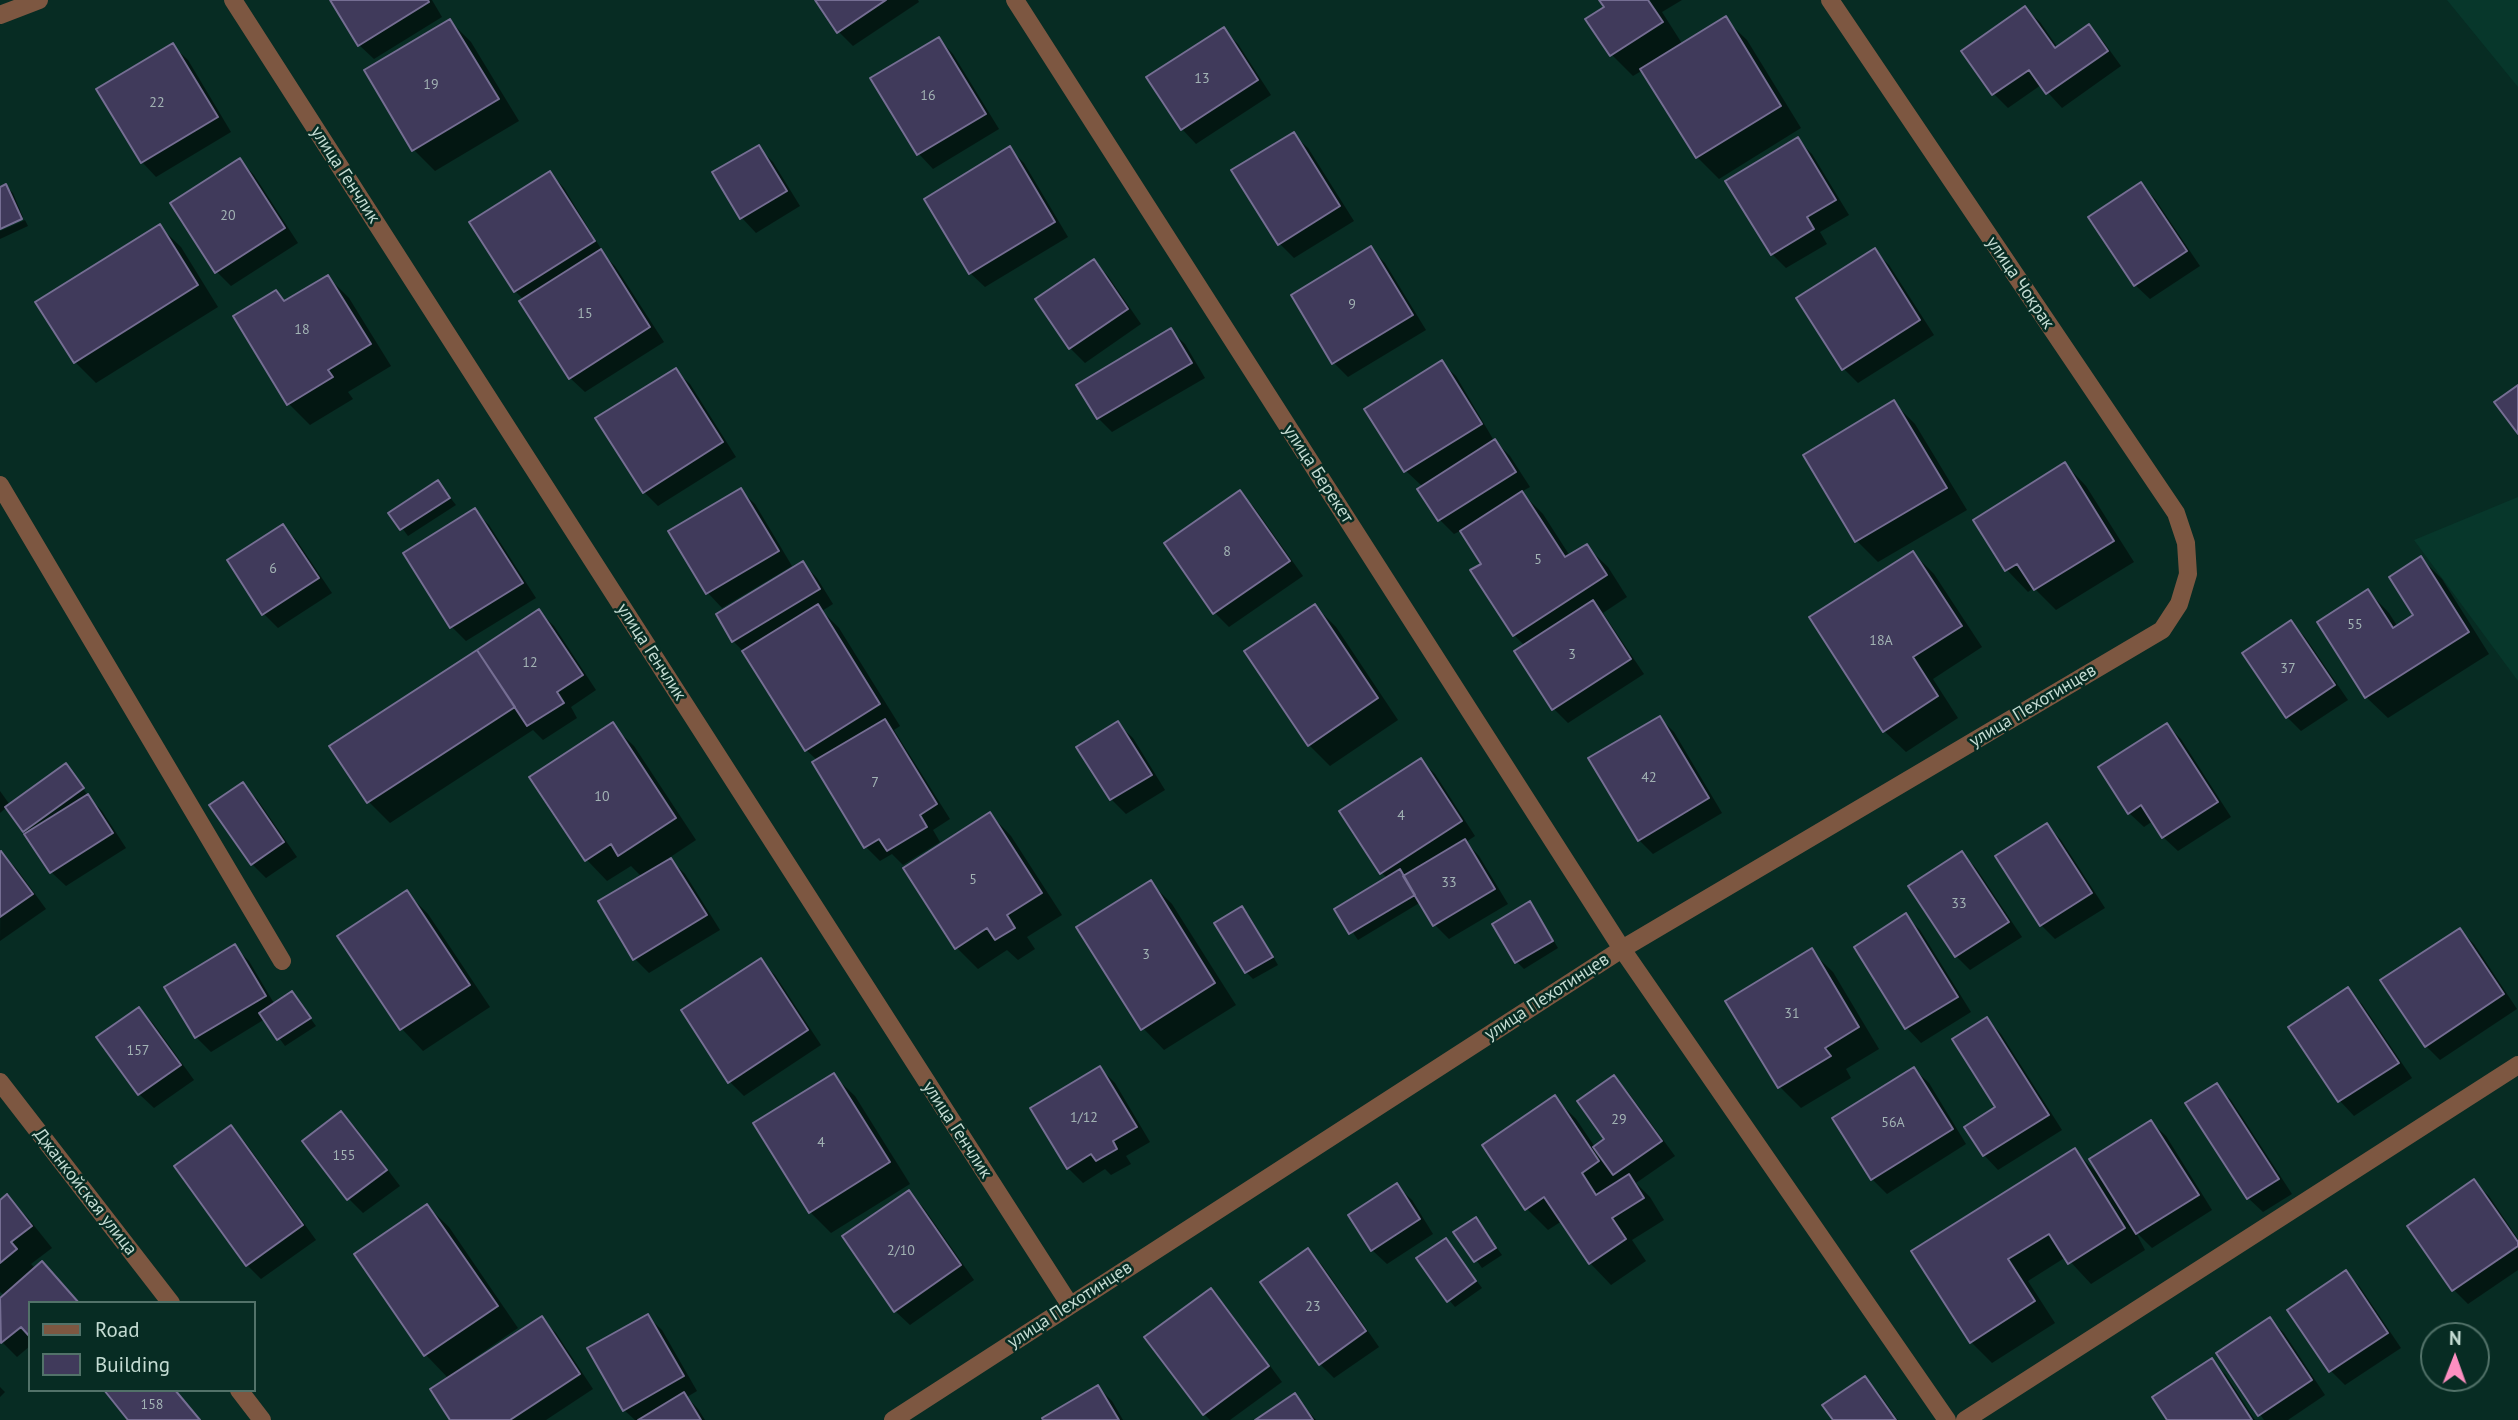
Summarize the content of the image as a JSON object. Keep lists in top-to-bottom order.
{
  "streets": {
    "street": [
      "улица Генчлик",
      "улица Чокрак",
      "улица Берекет",
      "улица Пехотинцев",
      "Джанкойская улица"
    ]
  },
  "crossings": [
    ["улица Генчлик", "улица Пехотинцев"],
    ["улица Чокрак", "улица Пехотинцев"],
    ["улица Берекет", "улица Пехотинцев"]
  ],
  "house_numbers": [
    "13",
    "19",
    "16",
    "22",
    "20",
    "9",
    "15",
    "18",
    "8",
    "5",
    "6",
    "55",
    "18А",
    "3",
    "12",
    "37",
    "42",
    "7",
    "10",
    "4",
    "5",
    "33",
    "33",
    "3",
    "31",
    "157",
    "1/12",
    "29",
    "56А",
    "4",
    "155",
    "2/10",
    "23",
    "158"
  ],
  "legend": ["Road", "Building"],
  "north": "top"
}
